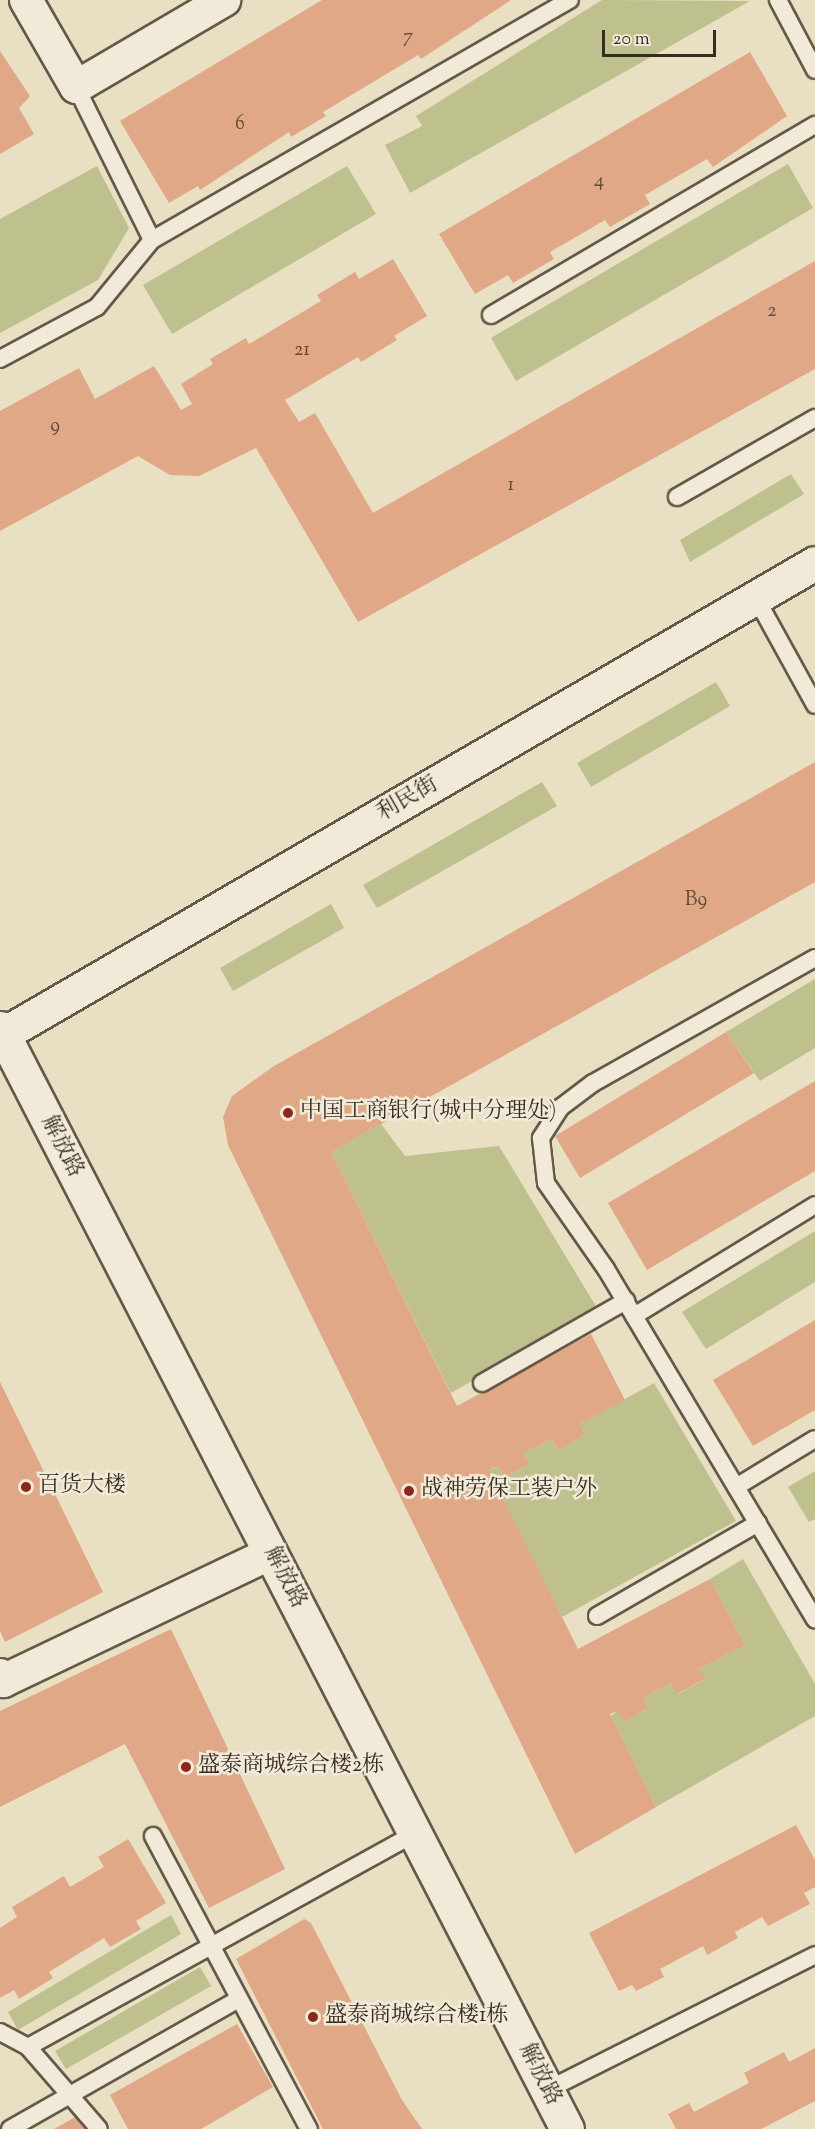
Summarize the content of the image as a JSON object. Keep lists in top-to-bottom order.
{
  "streets": {
    "street": ["利民街", "解放路"]
  },
  "crossings": [
    ["利民街", "解放路"]
  ],
  "places": [
    "中国工商银行(城中分理处)",
    "百货大楼",
    "战神劳保工装户外",
    "盛泰商城综合楼2栋",
    "盛泰商城综合楼1栋"
  ],
  "house_numbers": [
    "7",
    "6",
    "4",
    "2",
    "21",
    "9",
    "1",
    "B9"
  ],
  "scale_bar": "20 m"
}
